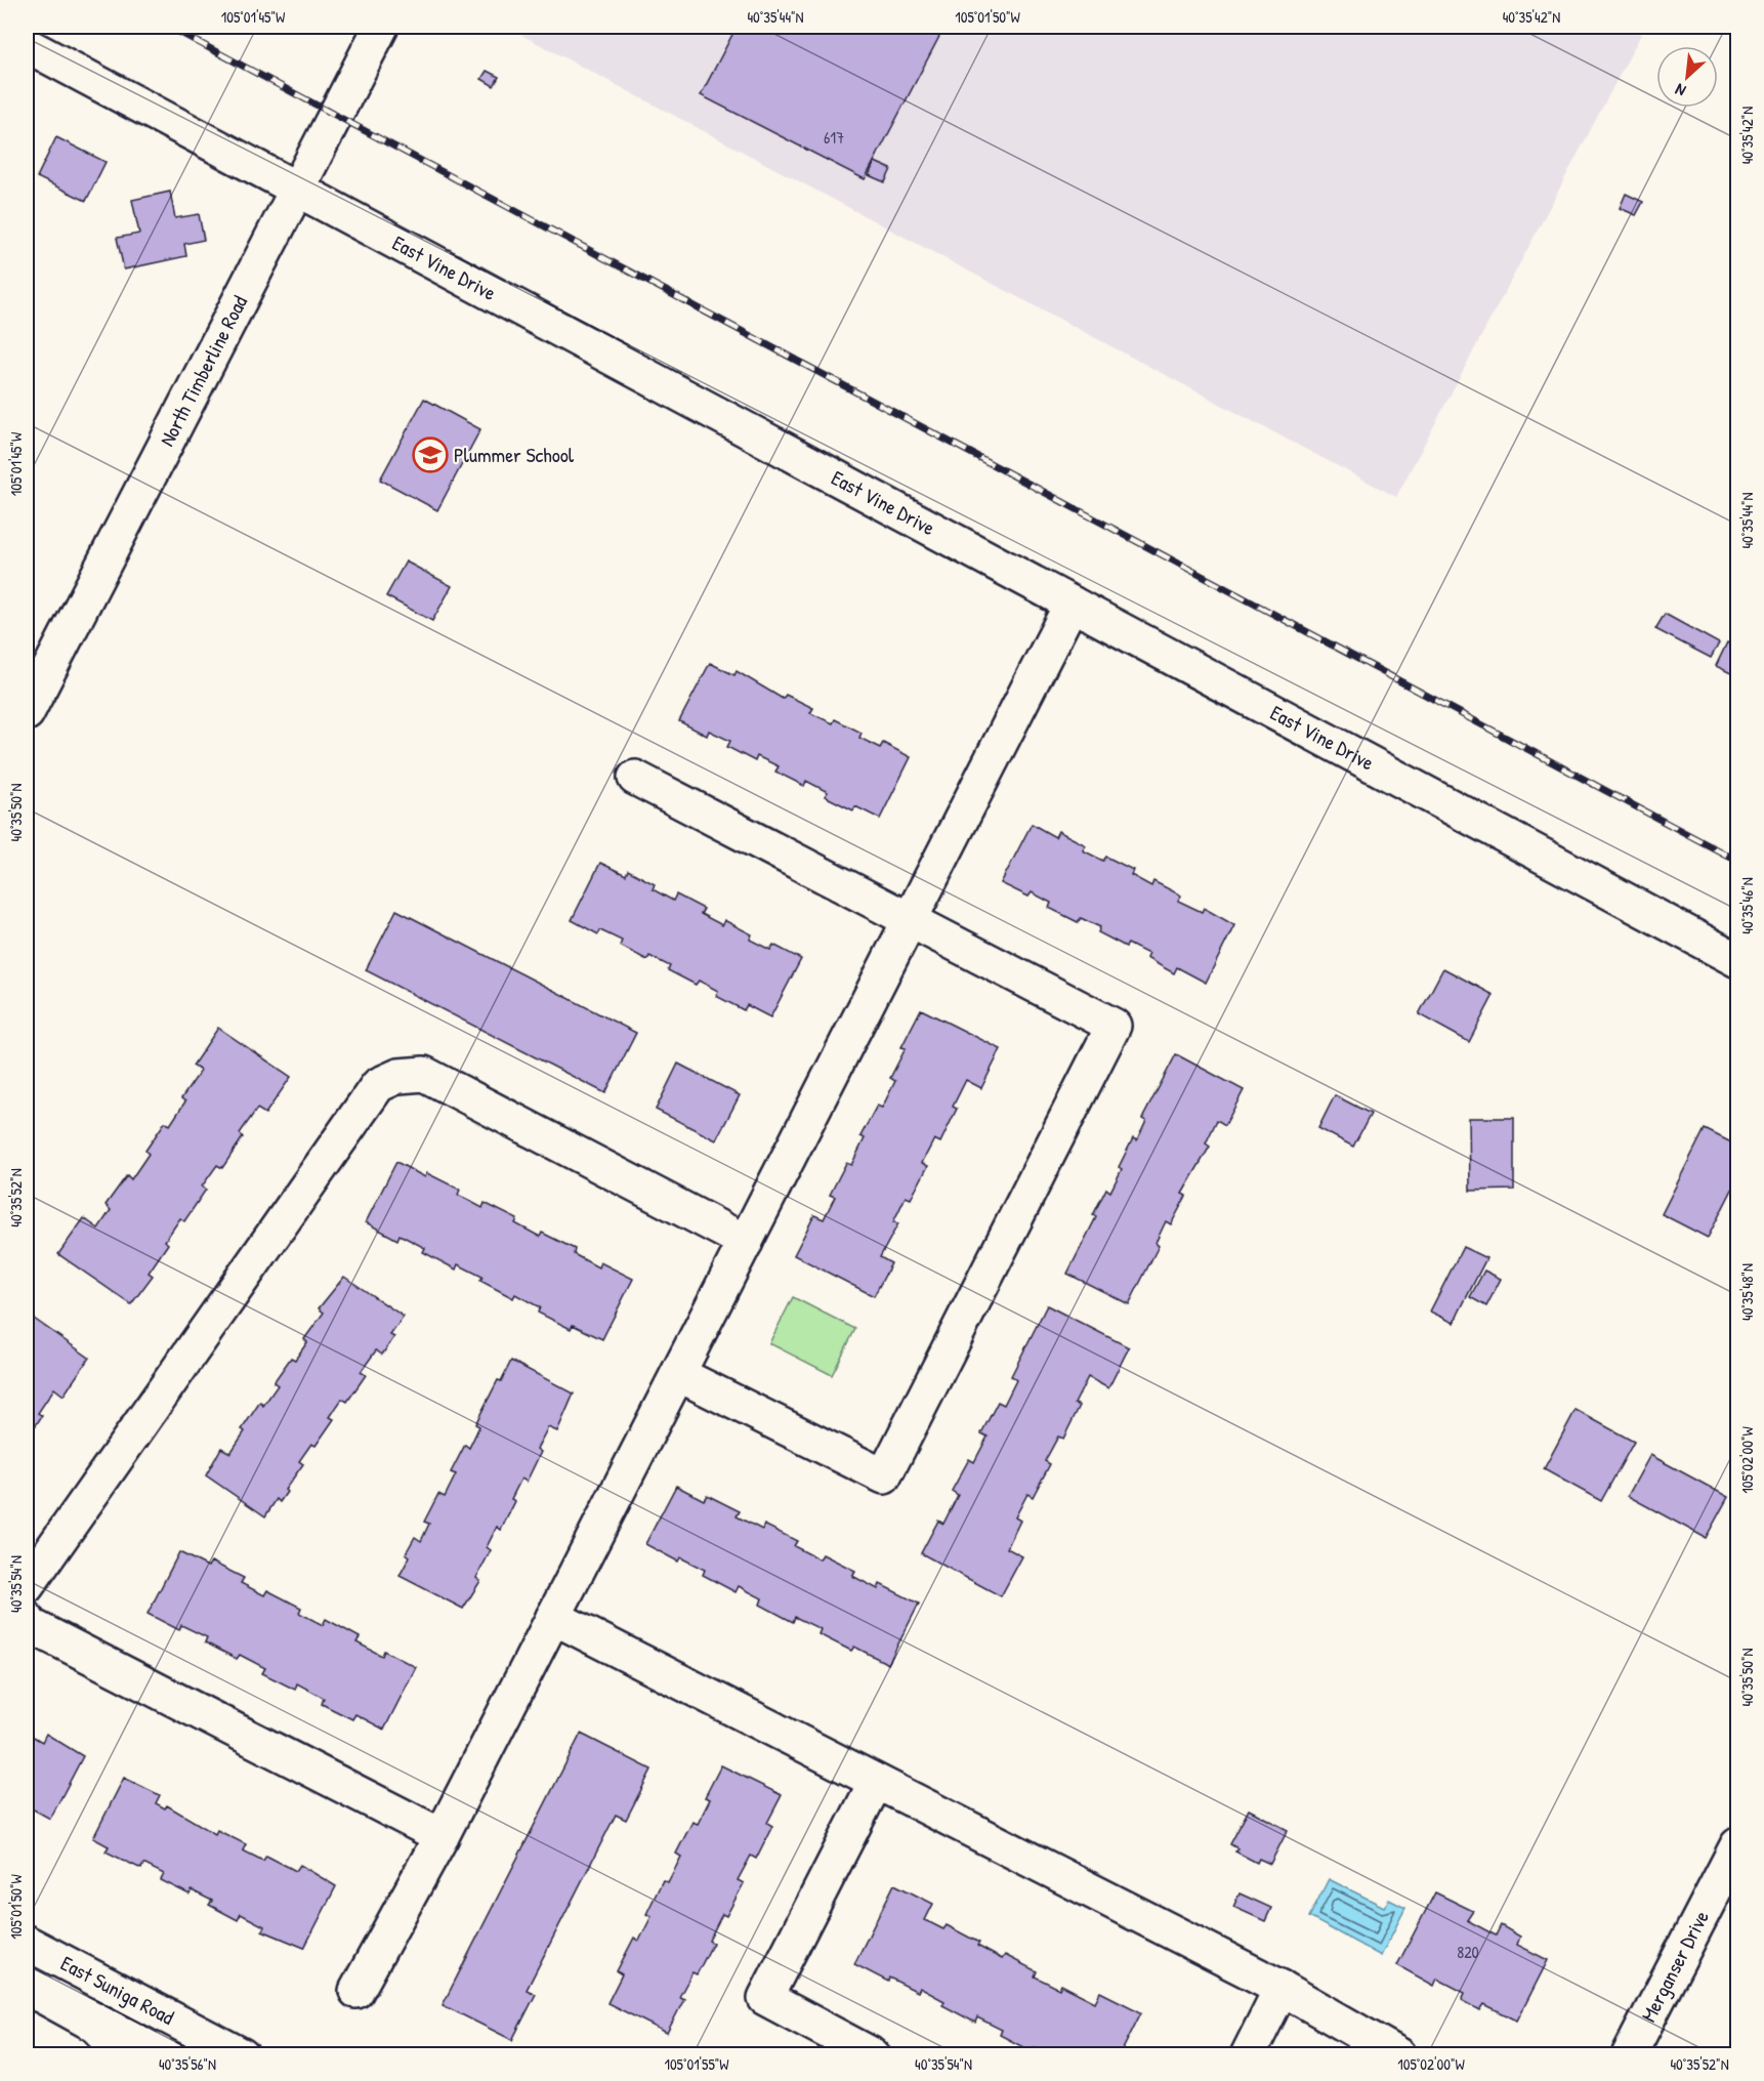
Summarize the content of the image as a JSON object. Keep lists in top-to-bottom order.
{
  "streets": {
    "main road": [
      "East Vine Drive",
      "North Timberline Road",
      "Merganser Drive",
      "East Suniga Road"
    ]
  },
  "crossings": [
    ["East Vine Drive", "North Timberline Road"]
  ],
  "places": {
    "school or university": ["Plummer School"]
  },
  "house_numbers": ["617", "820"],
  "north": "bottom left",
  "coordinates": [
    "105°01'45\"W",
    "40°35'44\"N",
    "105°01'50\"W",
    "40°35'42\"N",
    "40°35'50\"N",
    "40°35'46\"N",
    "40°35'52\"N",
    "40°35'48\"N",
    "105°02'00\"W",
    "40°35'54\"N",
    "40°35'56\"N",
    "105°01'55\"W"
  ]
}
